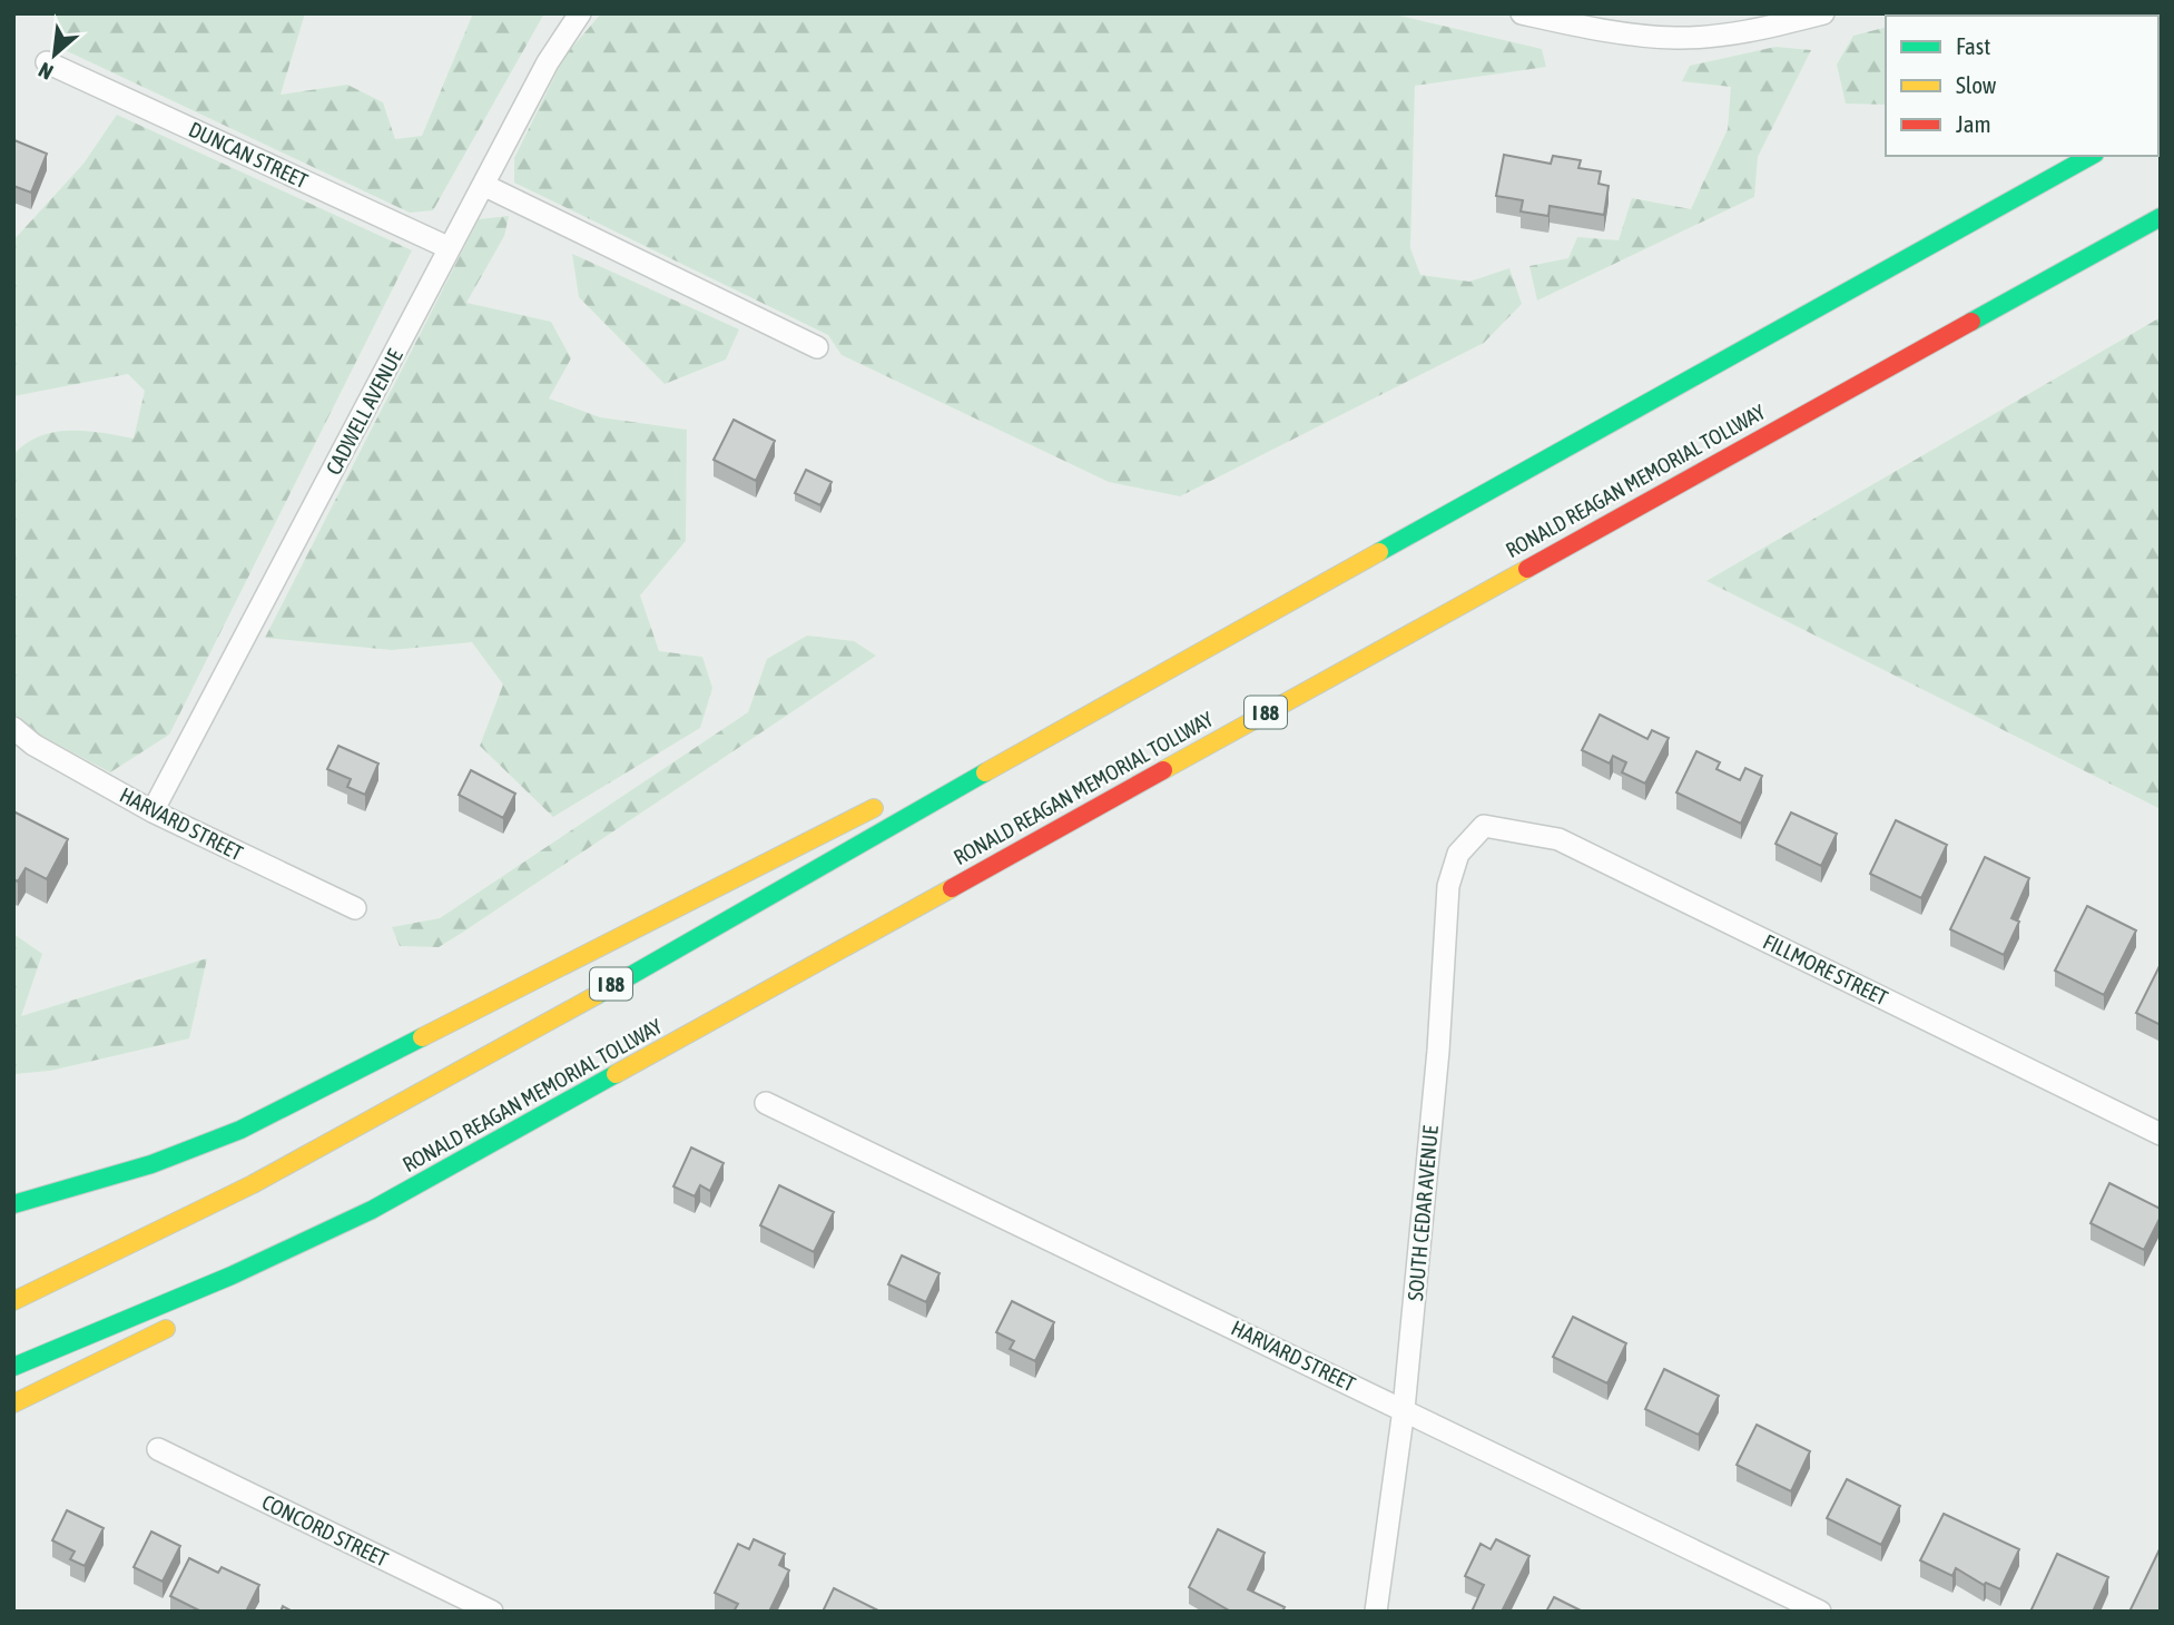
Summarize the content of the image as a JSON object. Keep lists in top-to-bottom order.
{
  "streets": {
    "highway": ["RONALD REAGAN MEMORIAL TOLLWAY", "I 88"],
    "street": [
      "DUNCAN STREET",
      "CADWELL AVENUE",
      "HARVARD STREET",
      "FILLMORE STREET",
      "SOUTH CEDAR AVENUE",
      "CONCORD STREET"
    ]
  },
  "crossings": [
    ["DUNCAN STREET", "CADWELL AVENUE"],
    ["CADWELL AVENUE", "HARVARD STREET"],
    ["HARVARD STREET", "SOUTH CEDAR AVENUE"],
    ["FILLMORE STREET", "SOUTH CEDAR AVENUE"]
  ],
  "legend": ["Fast", "Slow", "Jam"],
  "north": "bottom left"
}
